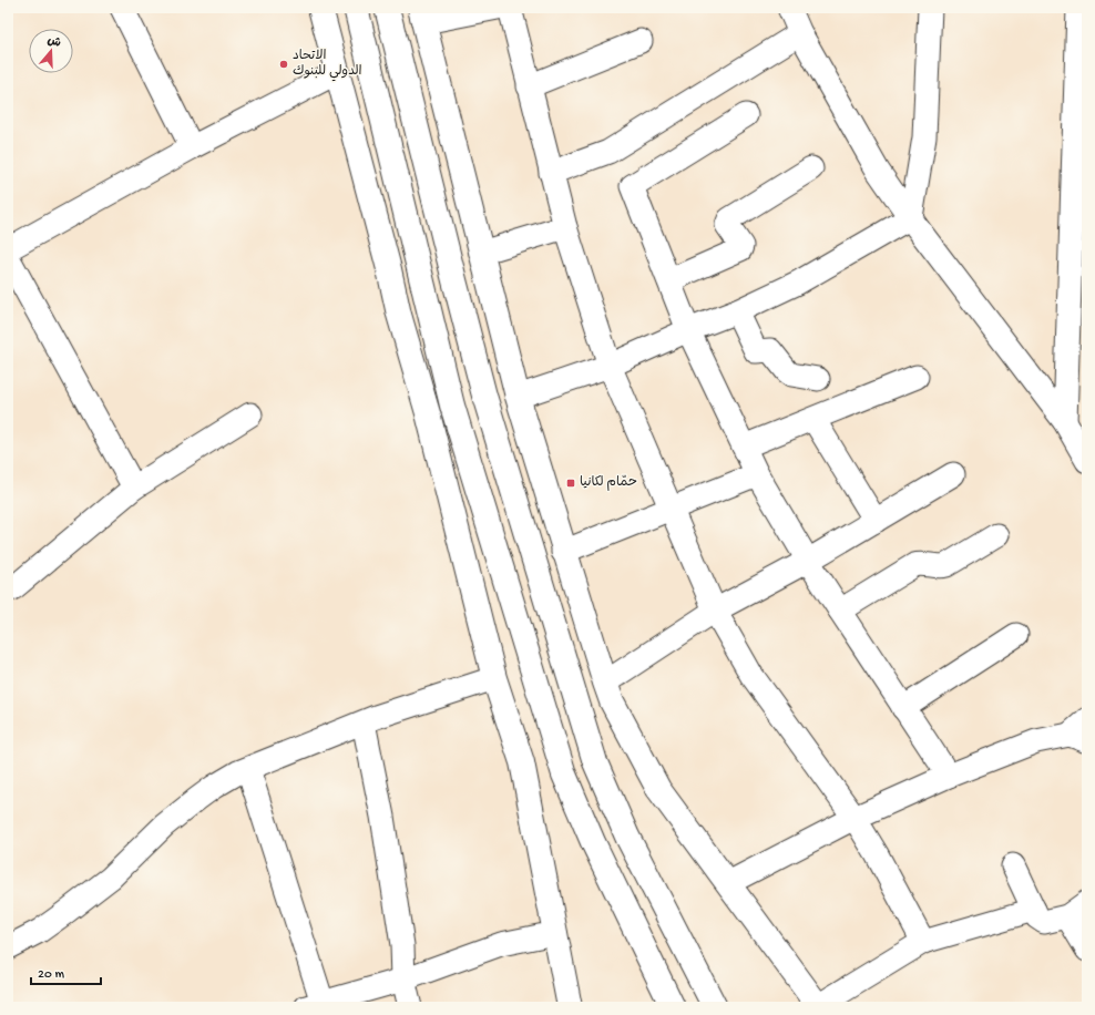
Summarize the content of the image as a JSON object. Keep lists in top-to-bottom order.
{
  "places": {
    "other": ["الاتحاد الدولي للبنوك"],
    "transit": ["حمّام لكانيا"]
  },
  "scale_bar": "20 m",
  "north": "top"
}
